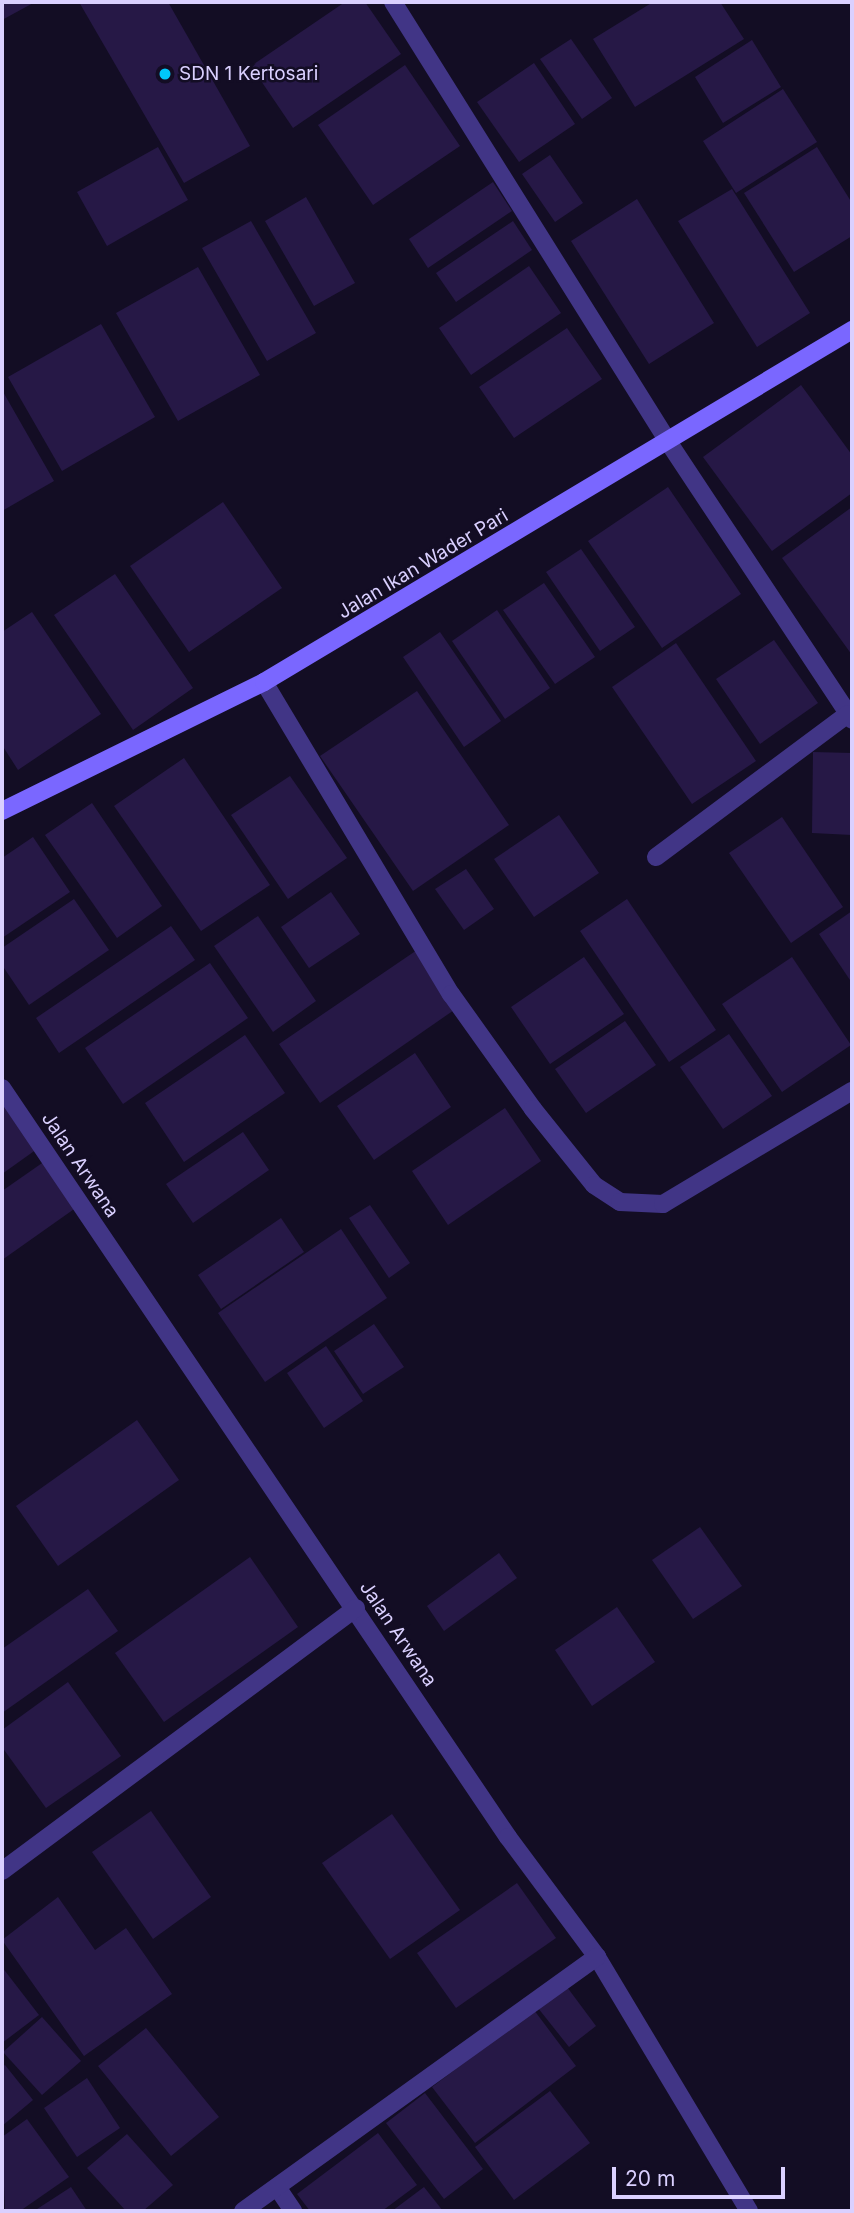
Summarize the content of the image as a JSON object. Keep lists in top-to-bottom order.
{
  "streets": {
    "street": ["Jalan Ikan Wader Pari", "Jalan Arwana"]
  },
  "places": ["SDN 1 Kertosari"],
  "scale_bar": "20 m"
}
